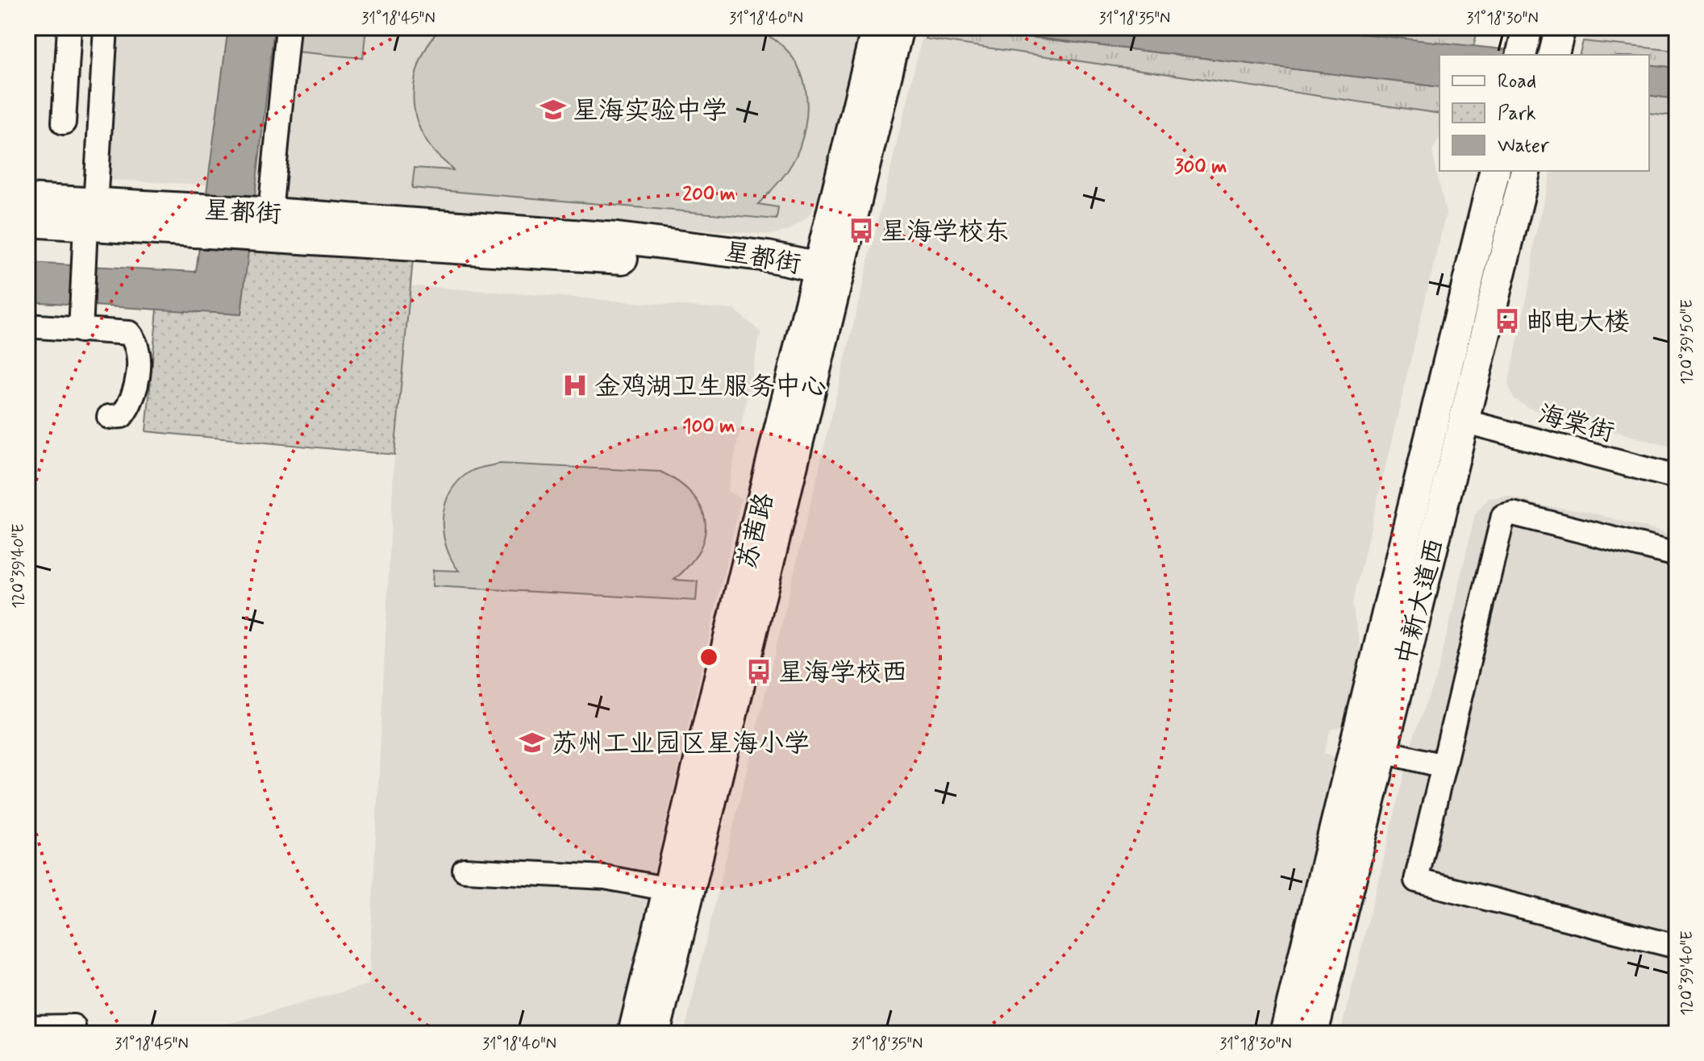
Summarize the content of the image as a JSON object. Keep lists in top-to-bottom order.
{
  "streets": {
    "main road": ["星都街", "苏茜路", "中新大道西"],
    "street": ["海棠街"]
  },
  "crossings": [
    ["星都街", "苏茜路"],
    ["海棠街", "中新大道西"]
  ],
  "places": {
    "school or university": ["星海实验中学", "苏州工业园区星海小学"],
    "bus stop": ["星海学校东", "邮电大楼", "星海学校西"],
    "hospital": ["金鸡湖卫生服务中心"]
  },
  "legend": ["Road", "Park", "Water"],
  "coordinates": [
    "31°18'45\"N",
    "31°18'40\"N",
    "31°18'35\"N",
    "31°18'30\"N",
    "120°39'50\"E",
    "120°39'40\"E"
  ],
  "rings": ["300 m", "200 m", "100 m"]
}
